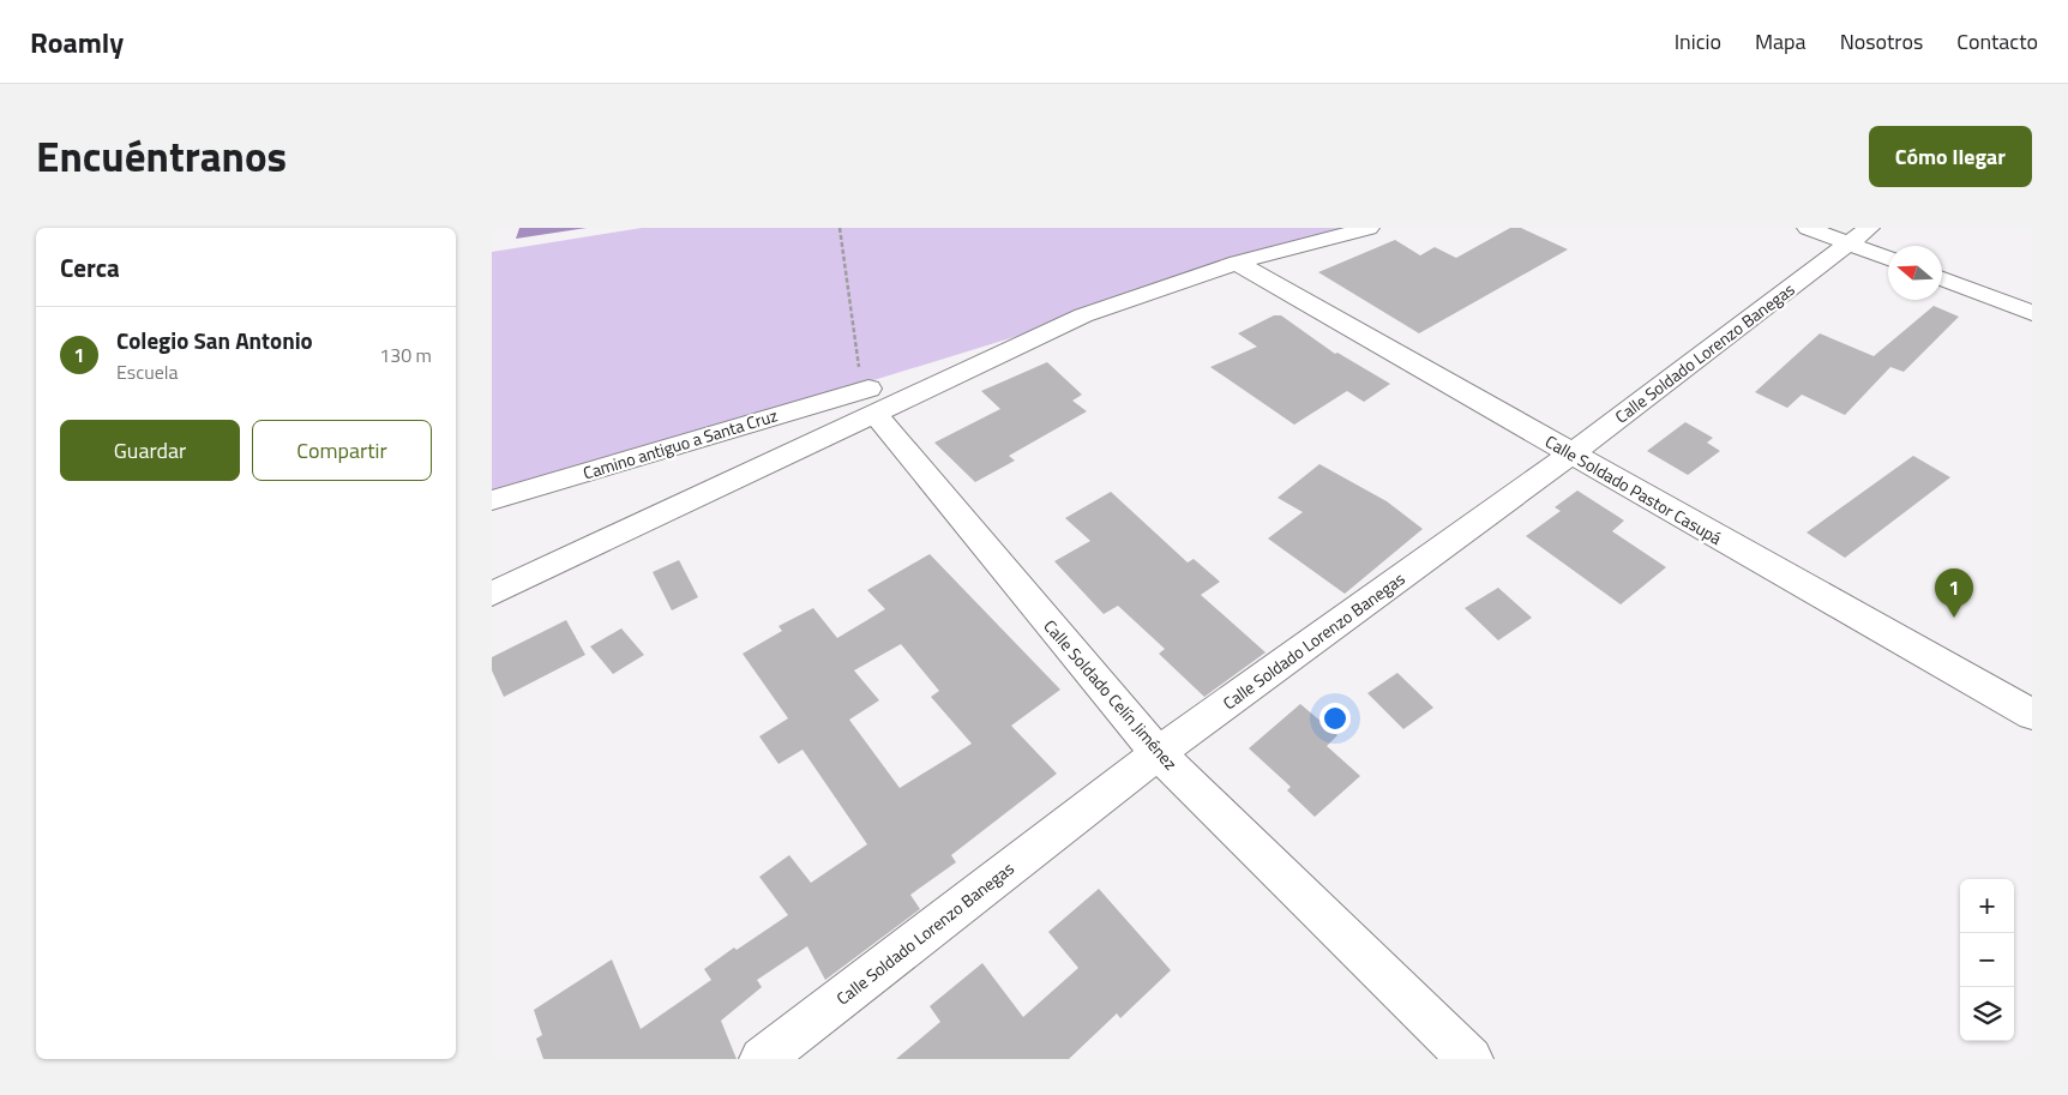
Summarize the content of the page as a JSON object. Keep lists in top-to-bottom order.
{
  "streets": {
    "street": [
      "Calle Soldado Lorenzo Banegas",
      "Camino antiguo a Santa Cruz",
      "Calle Soldado Pastor Casupá",
      "Calle Soldado Celín Jiménez"
    ]
  },
  "crossings": [
    ["Calle Soldado Lorenzo Banegas", "Calle Soldado Pastor Casupá"],
    ["Calle Soldado Lorenzo Banegas", "Calle Soldado Celín Jiménez"],
    ["Camino antiguo a Santa Cruz", "Calle Soldado Celín Jiménez"]
  ],
  "north": "left",
  "page": {
    "header": "Roamly",
    "nav": [
      "Inicio",
      "Mapa",
      "Nosotros",
      "Contacto"
    ],
    "title": "Encuéntranos",
    "buttons": [
      "Cómo llegar",
      ["Guardar", "Compartir"]
    ],
    "heading": "Cerca",
    "list": [
      {
        "mark": "1",
        "name": "Colegio San Antonio",
        "note": "Escuela",
        "value": "130 m"
      }
    ],
    "pins": "1",
    "map_buttons": ["+", "−"]
  }
}
